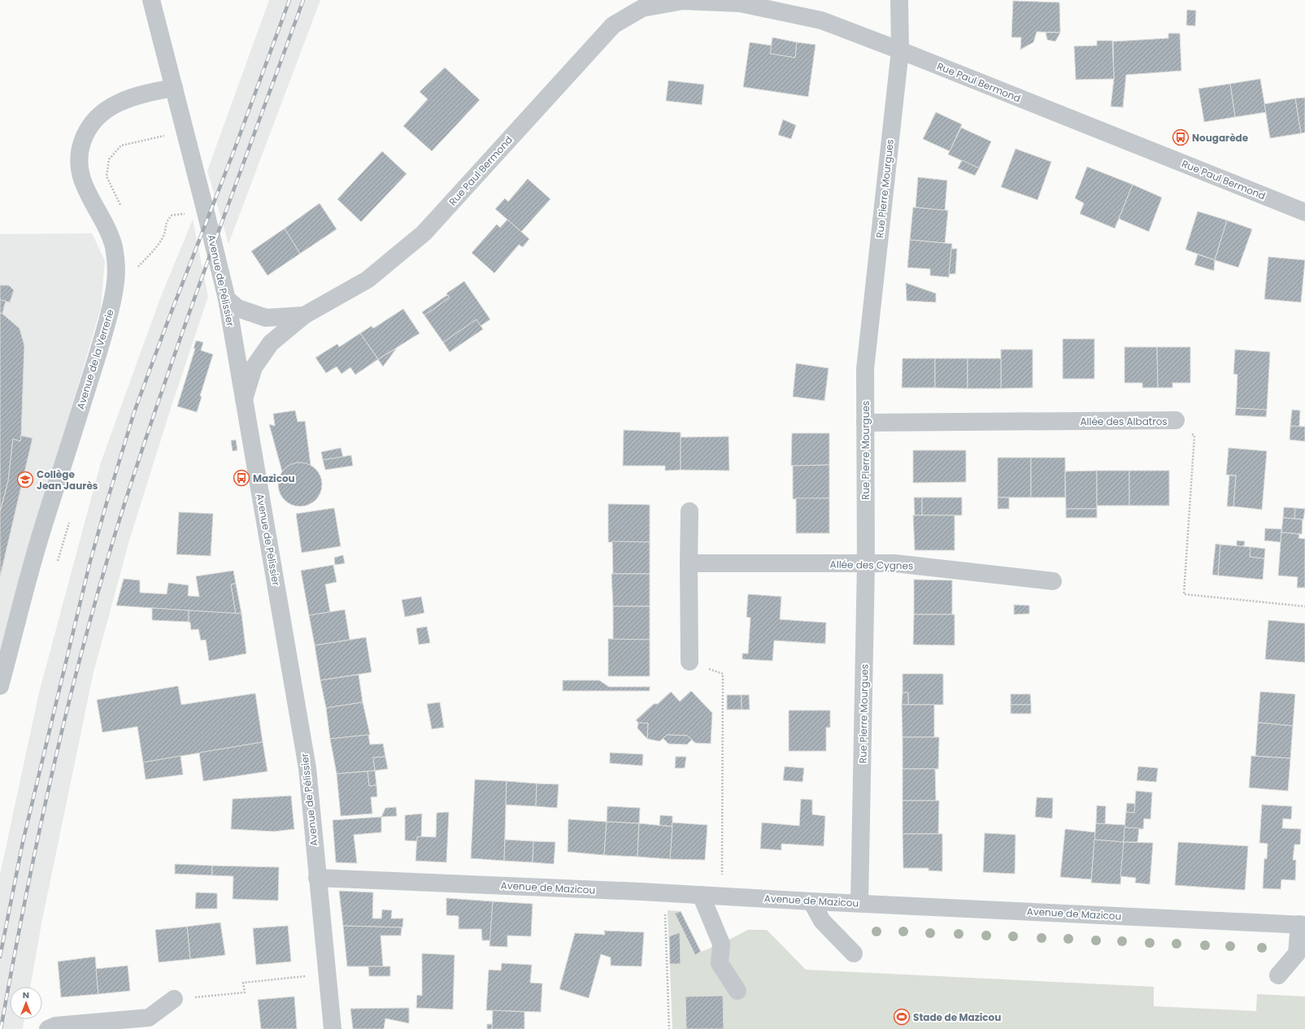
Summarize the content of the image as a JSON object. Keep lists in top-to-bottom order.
{
  "streets": {
    "street": [
      "Rue Paul Bermond",
      "Rue Pierre Mourgues",
      "Avenue de Pélissier",
      "Avenue de la Verrerie",
      "Allée des Albatros",
      "Allée des Cygnes",
      "Avenue de Mazicou"
    ]
  },
  "crossings": [
    ["Rue Paul Bermond", "Rue Pierre Mourgues"],
    ["Rue Paul Bermond", "Avenue de Pélissier"],
    ["Rue Pierre Mourgues", "Allée des Albatros"],
    ["Rue Pierre Mourgues", "Allée des Cygnes"],
    ["Rue Pierre Mourgues", "Avenue de Mazicou"],
    ["Avenue de Pélissier", "Avenue de la Verrerie"],
    ["Avenue de Pélissier", "Avenue de Mazicou"]
  ],
  "places": {
    "bus stop": ["Nougarède", "Mazicou"],
    "school or university": ["Collège Jean Jaurès"],
    "sports": ["Stade de Mazicou"]
  },
  "north": "top"
}
